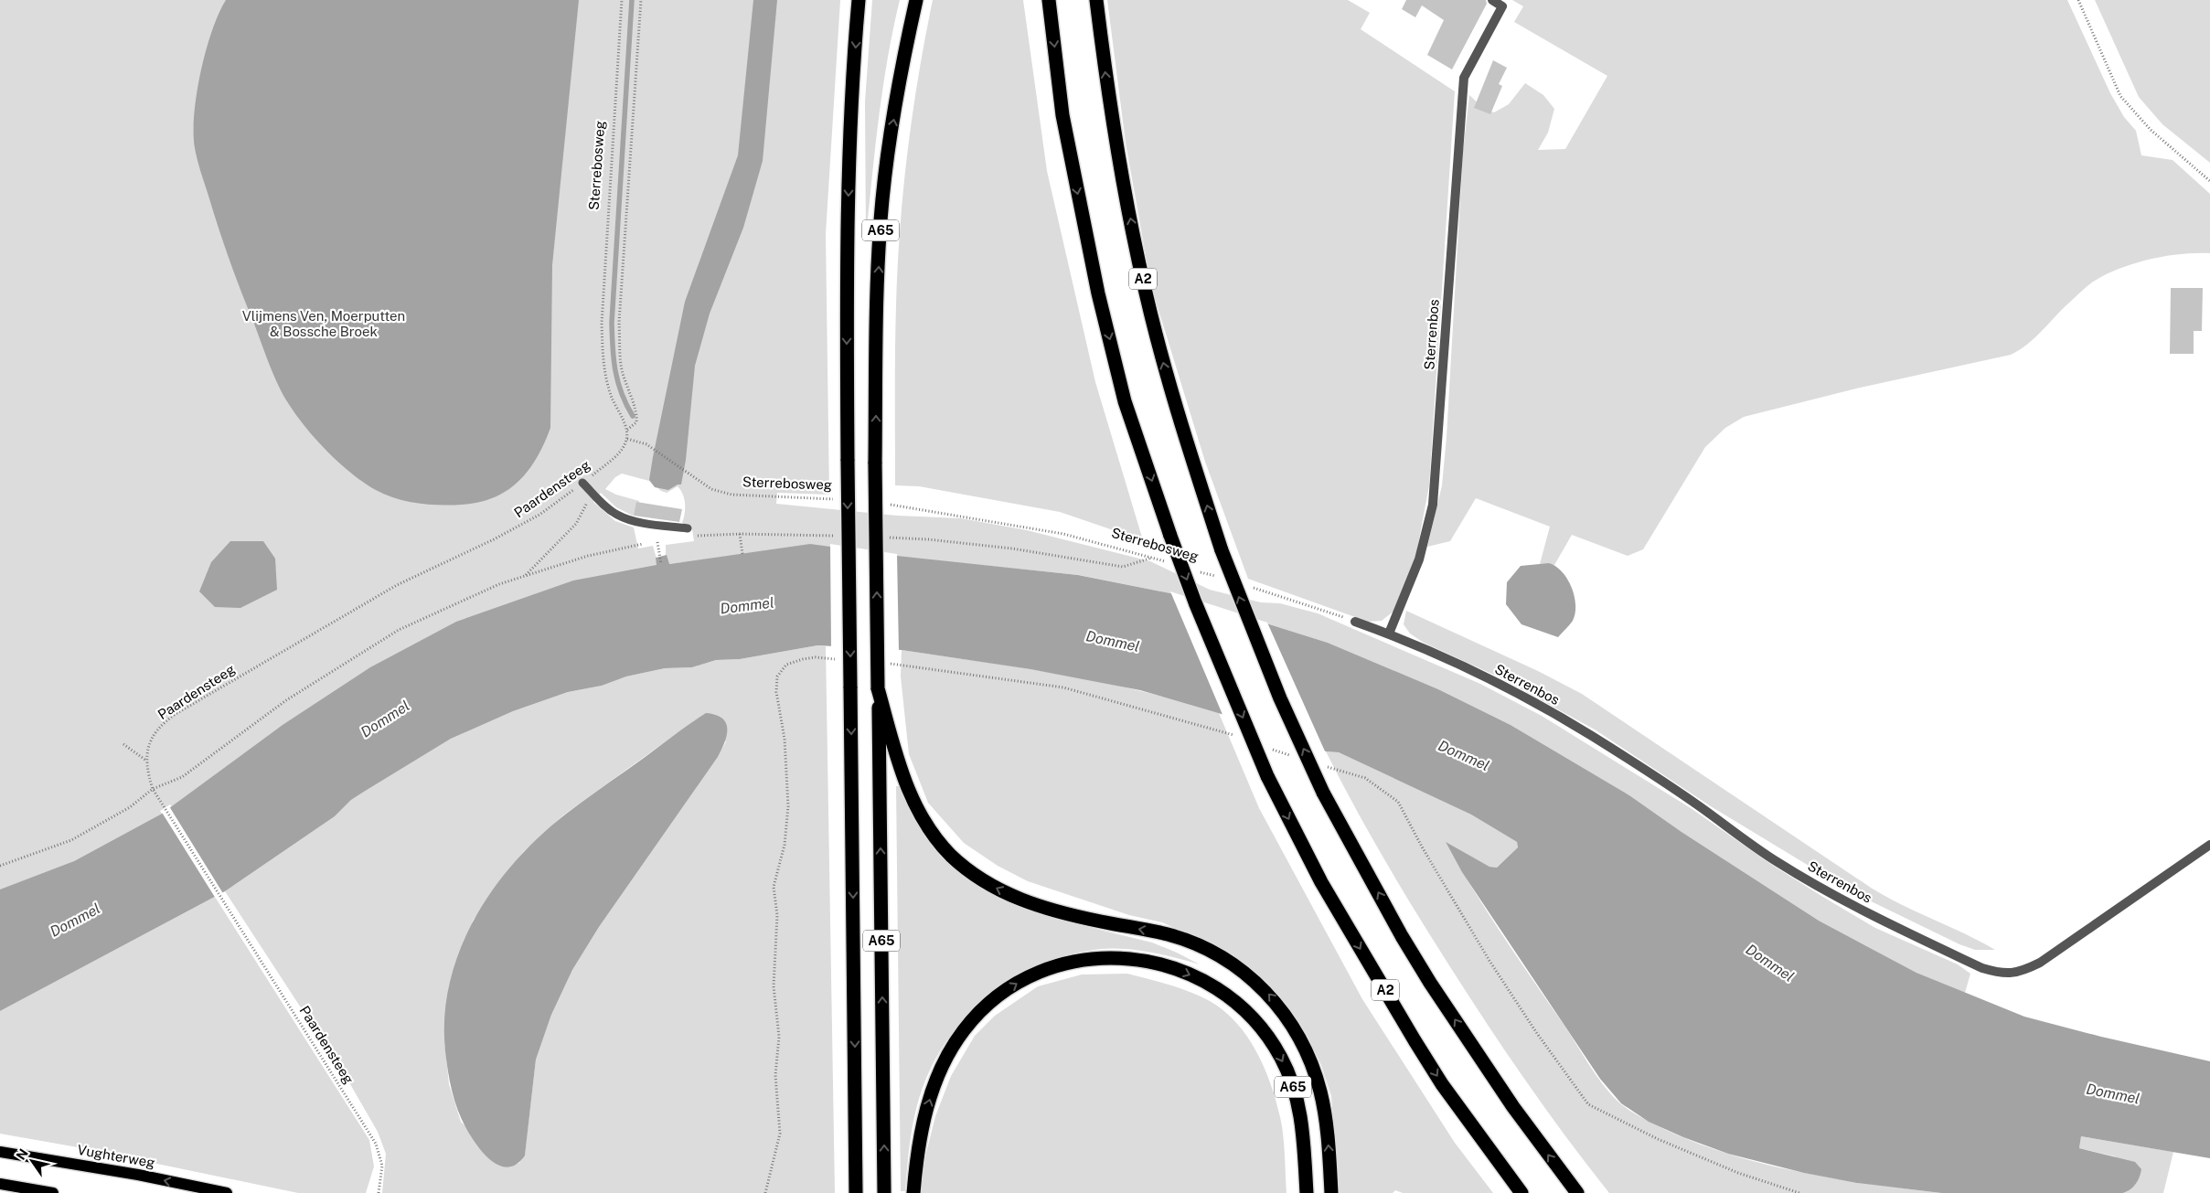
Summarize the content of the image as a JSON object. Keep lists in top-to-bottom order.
{
  "streets": {
    "highway": ["A65", "A2"],
    "main road": ["Vughterweg"],
    "street": ["Sterrenbos"],
    "path": ["Sterrebosweg", "Paardensteeg"]
  },
  "crossings": [
    ["Sterrebosweg", "Paardensteeg"]
  ],
  "one_way": ["Vughterweg"],
  "water": ["Dommel"],
  "parks": ["Vlijmens Ven, Moerputten & Bossche Broek"],
  "north": "top left"
}
